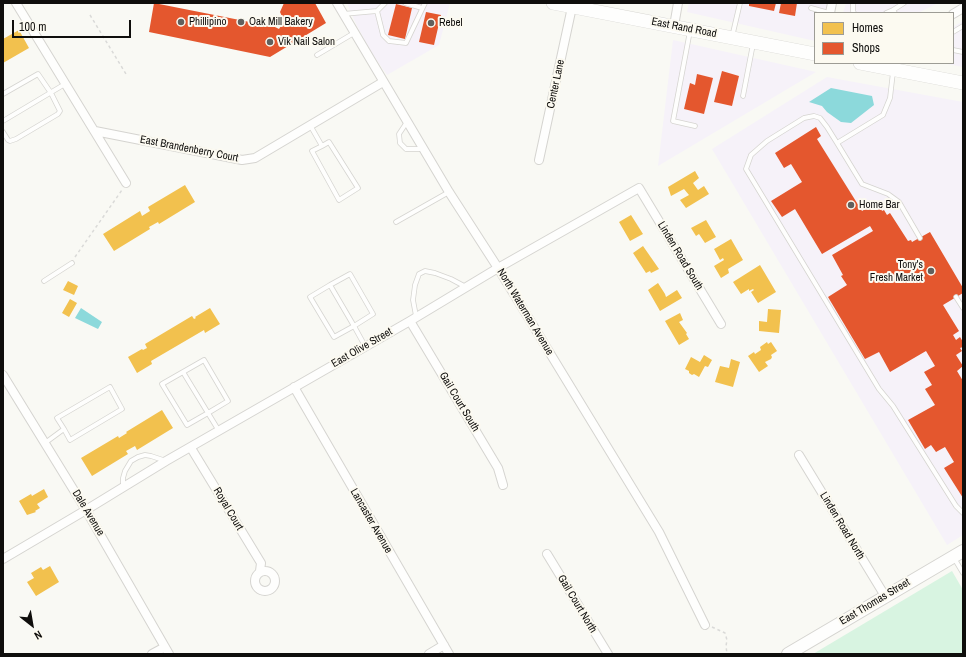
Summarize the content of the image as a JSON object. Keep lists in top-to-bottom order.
{
  "streets": {
    "main road": ["East Rand Road"],
    "street": [
      "Center Lane",
      "East Brandenberry Court",
      "Linden Road South",
      "North Waterman Avenue",
      "East Olive Street",
      "Gail Court South",
      "Royal Court",
      "Dale Avenue",
      "Lancaster Avenue",
      "Linden Road North",
      "East Thomas Street",
      "Gail Court North"
    ]
  },
  "crossings": [
    ["East Rand Road", "Center Lane"],
    ["East Brandenberry Court", "North Waterman Avenue"],
    ["Linden Road South", "East Olive Street"],
    ["North Waterman Avenue", "East Olive Street"],
    ["East Olive Street", "Gail Court South"],
    ["East Olive Street", "Royal Court"],
    ["East Olive Street", "Dale Avenue"],
    ["East Olive Street", "Lancaster Avenue"],
    ["Linden Road North", "East Thomas Street"]
  ],
  "places": [
    "Phillipino",
    "Oak Mill Bakery",
    "Rebel",
    "Vik Nail Salon",
    "Home Bar",
    "Tony's Fresh Market"
  ],
  "legend": ["Homes", "Shops"],
  "scale_bar": "100 m",
  "north": "bottom right"
}
